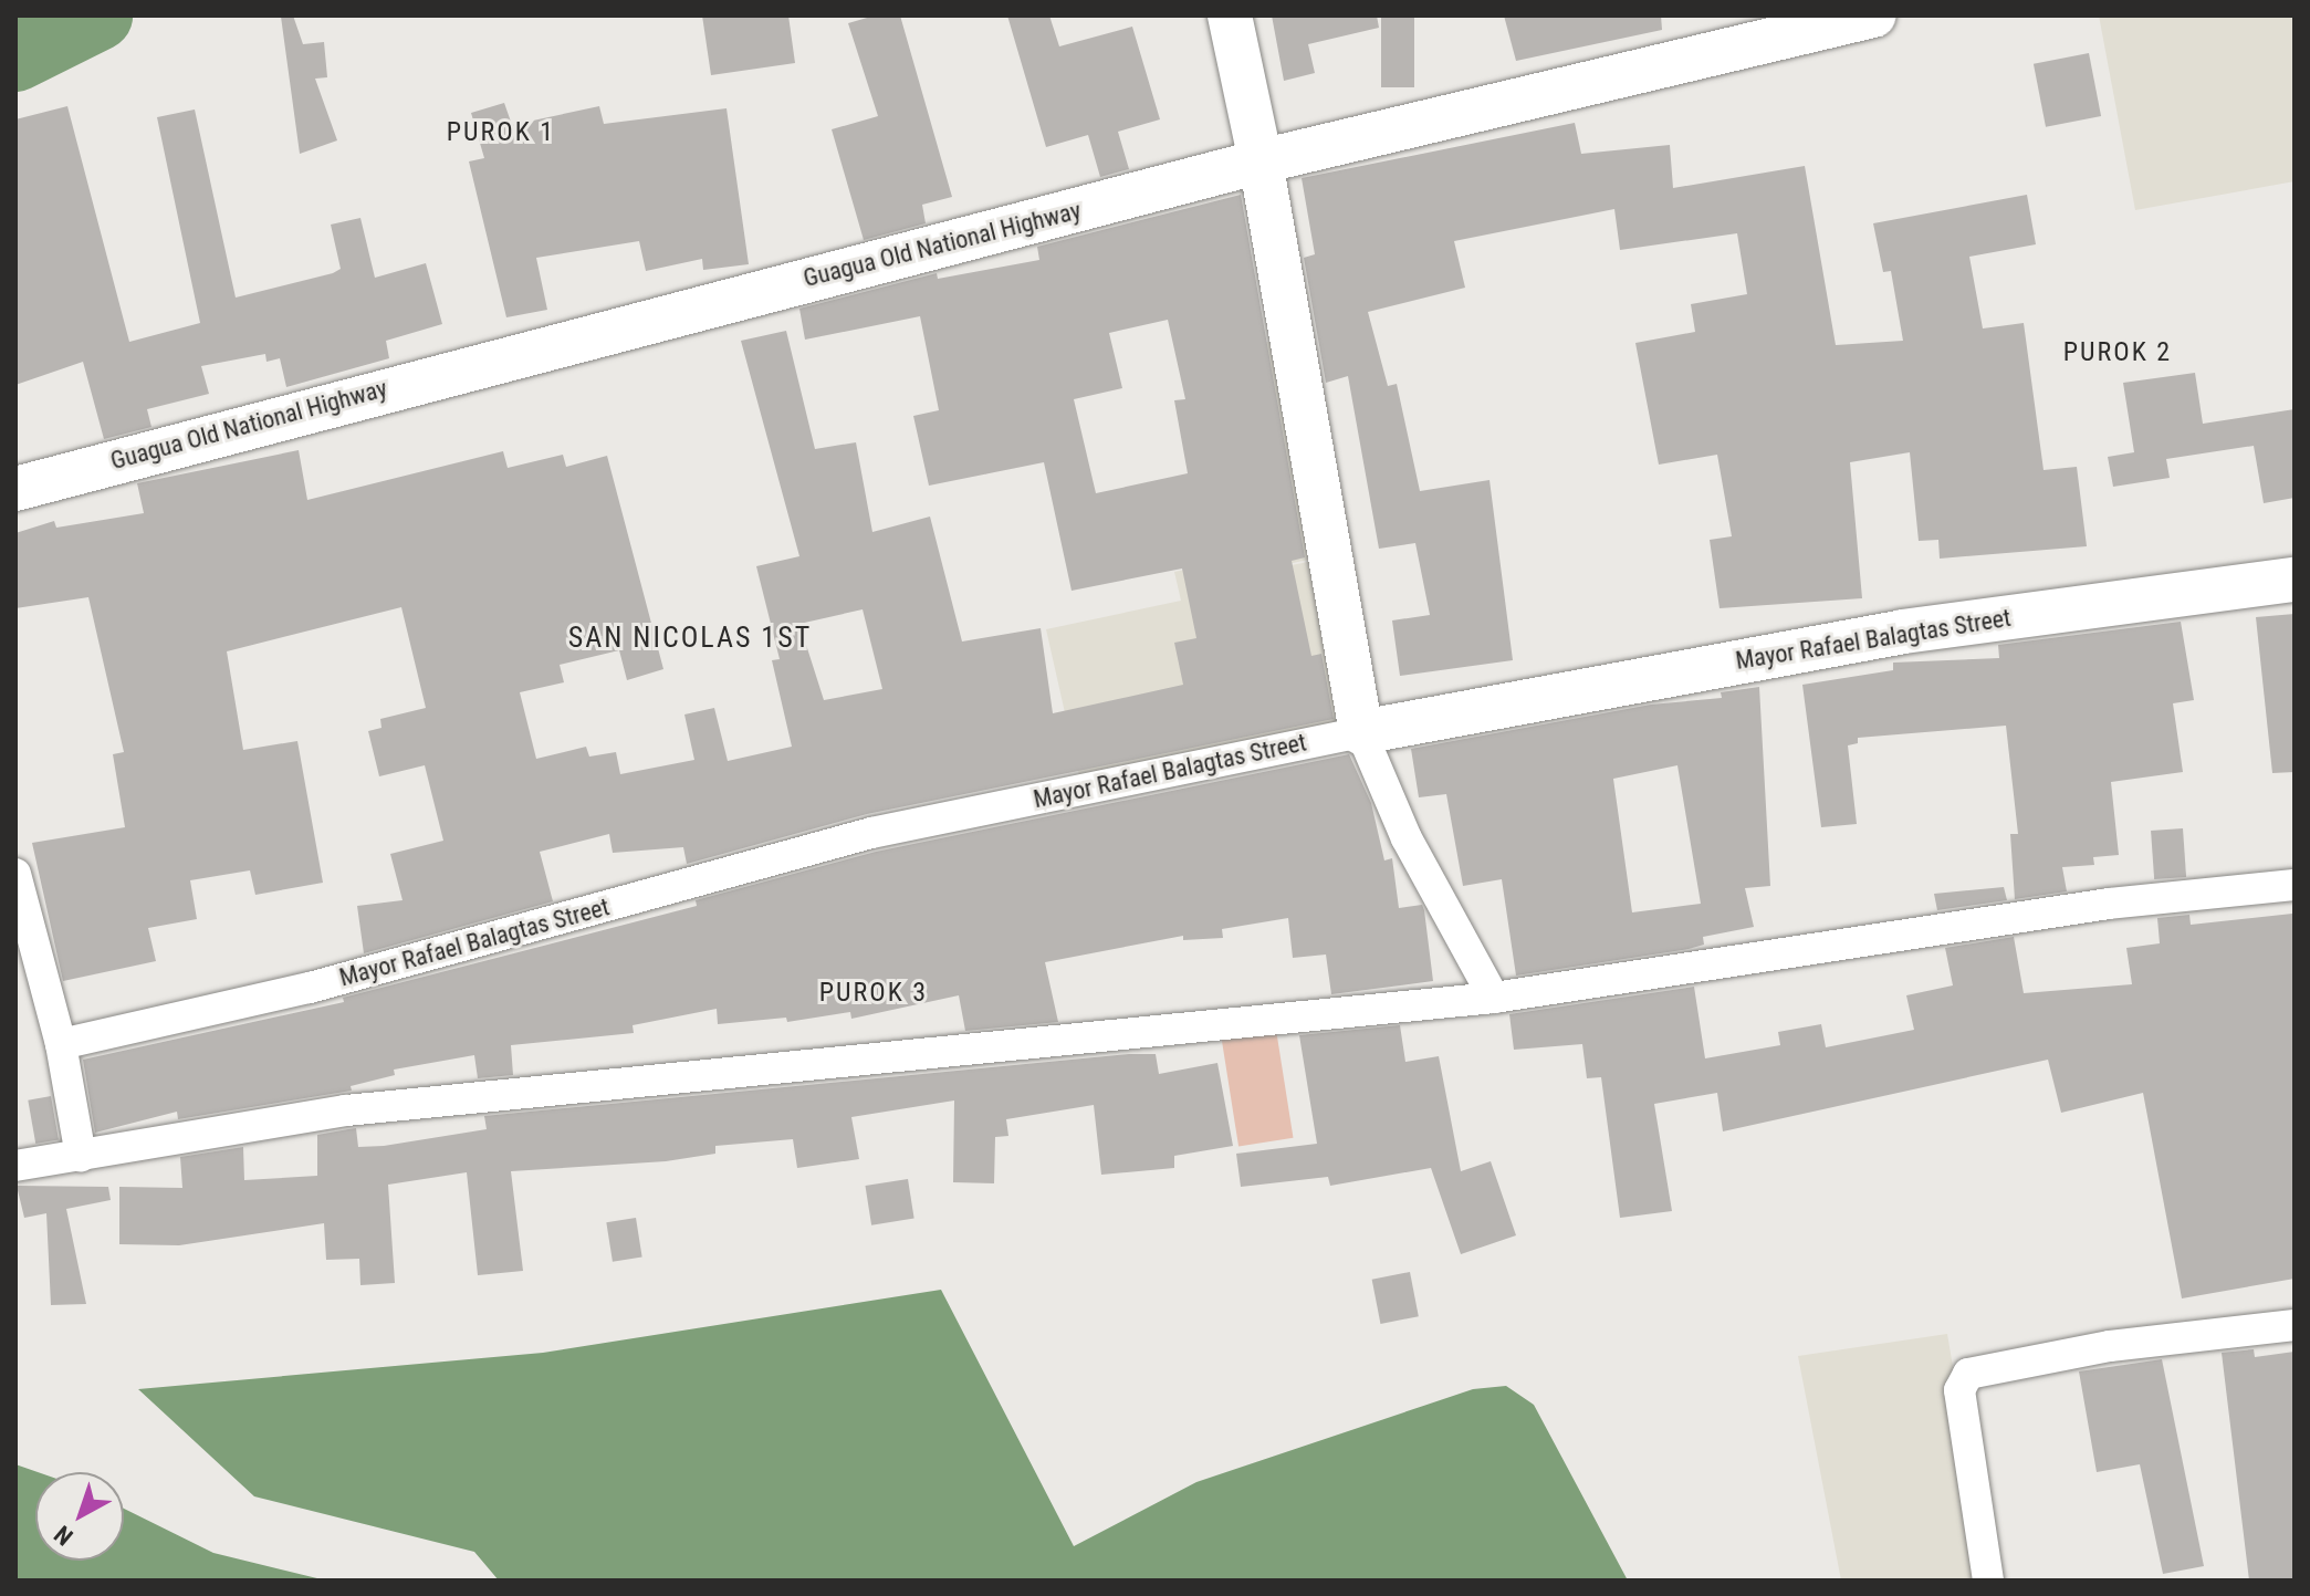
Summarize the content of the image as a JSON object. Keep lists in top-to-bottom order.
{
  "streets": {
    "main road": ["Guagua Old National Highway", "Mayor Rafael Balagtas Street"]
  },
  "districts": [
    "PUROK 1",
    "PUROK 2",
    "SAN NICOLAS 1ST",
    "PUROK 3"
  ],
  "north": "bottom left"
}
